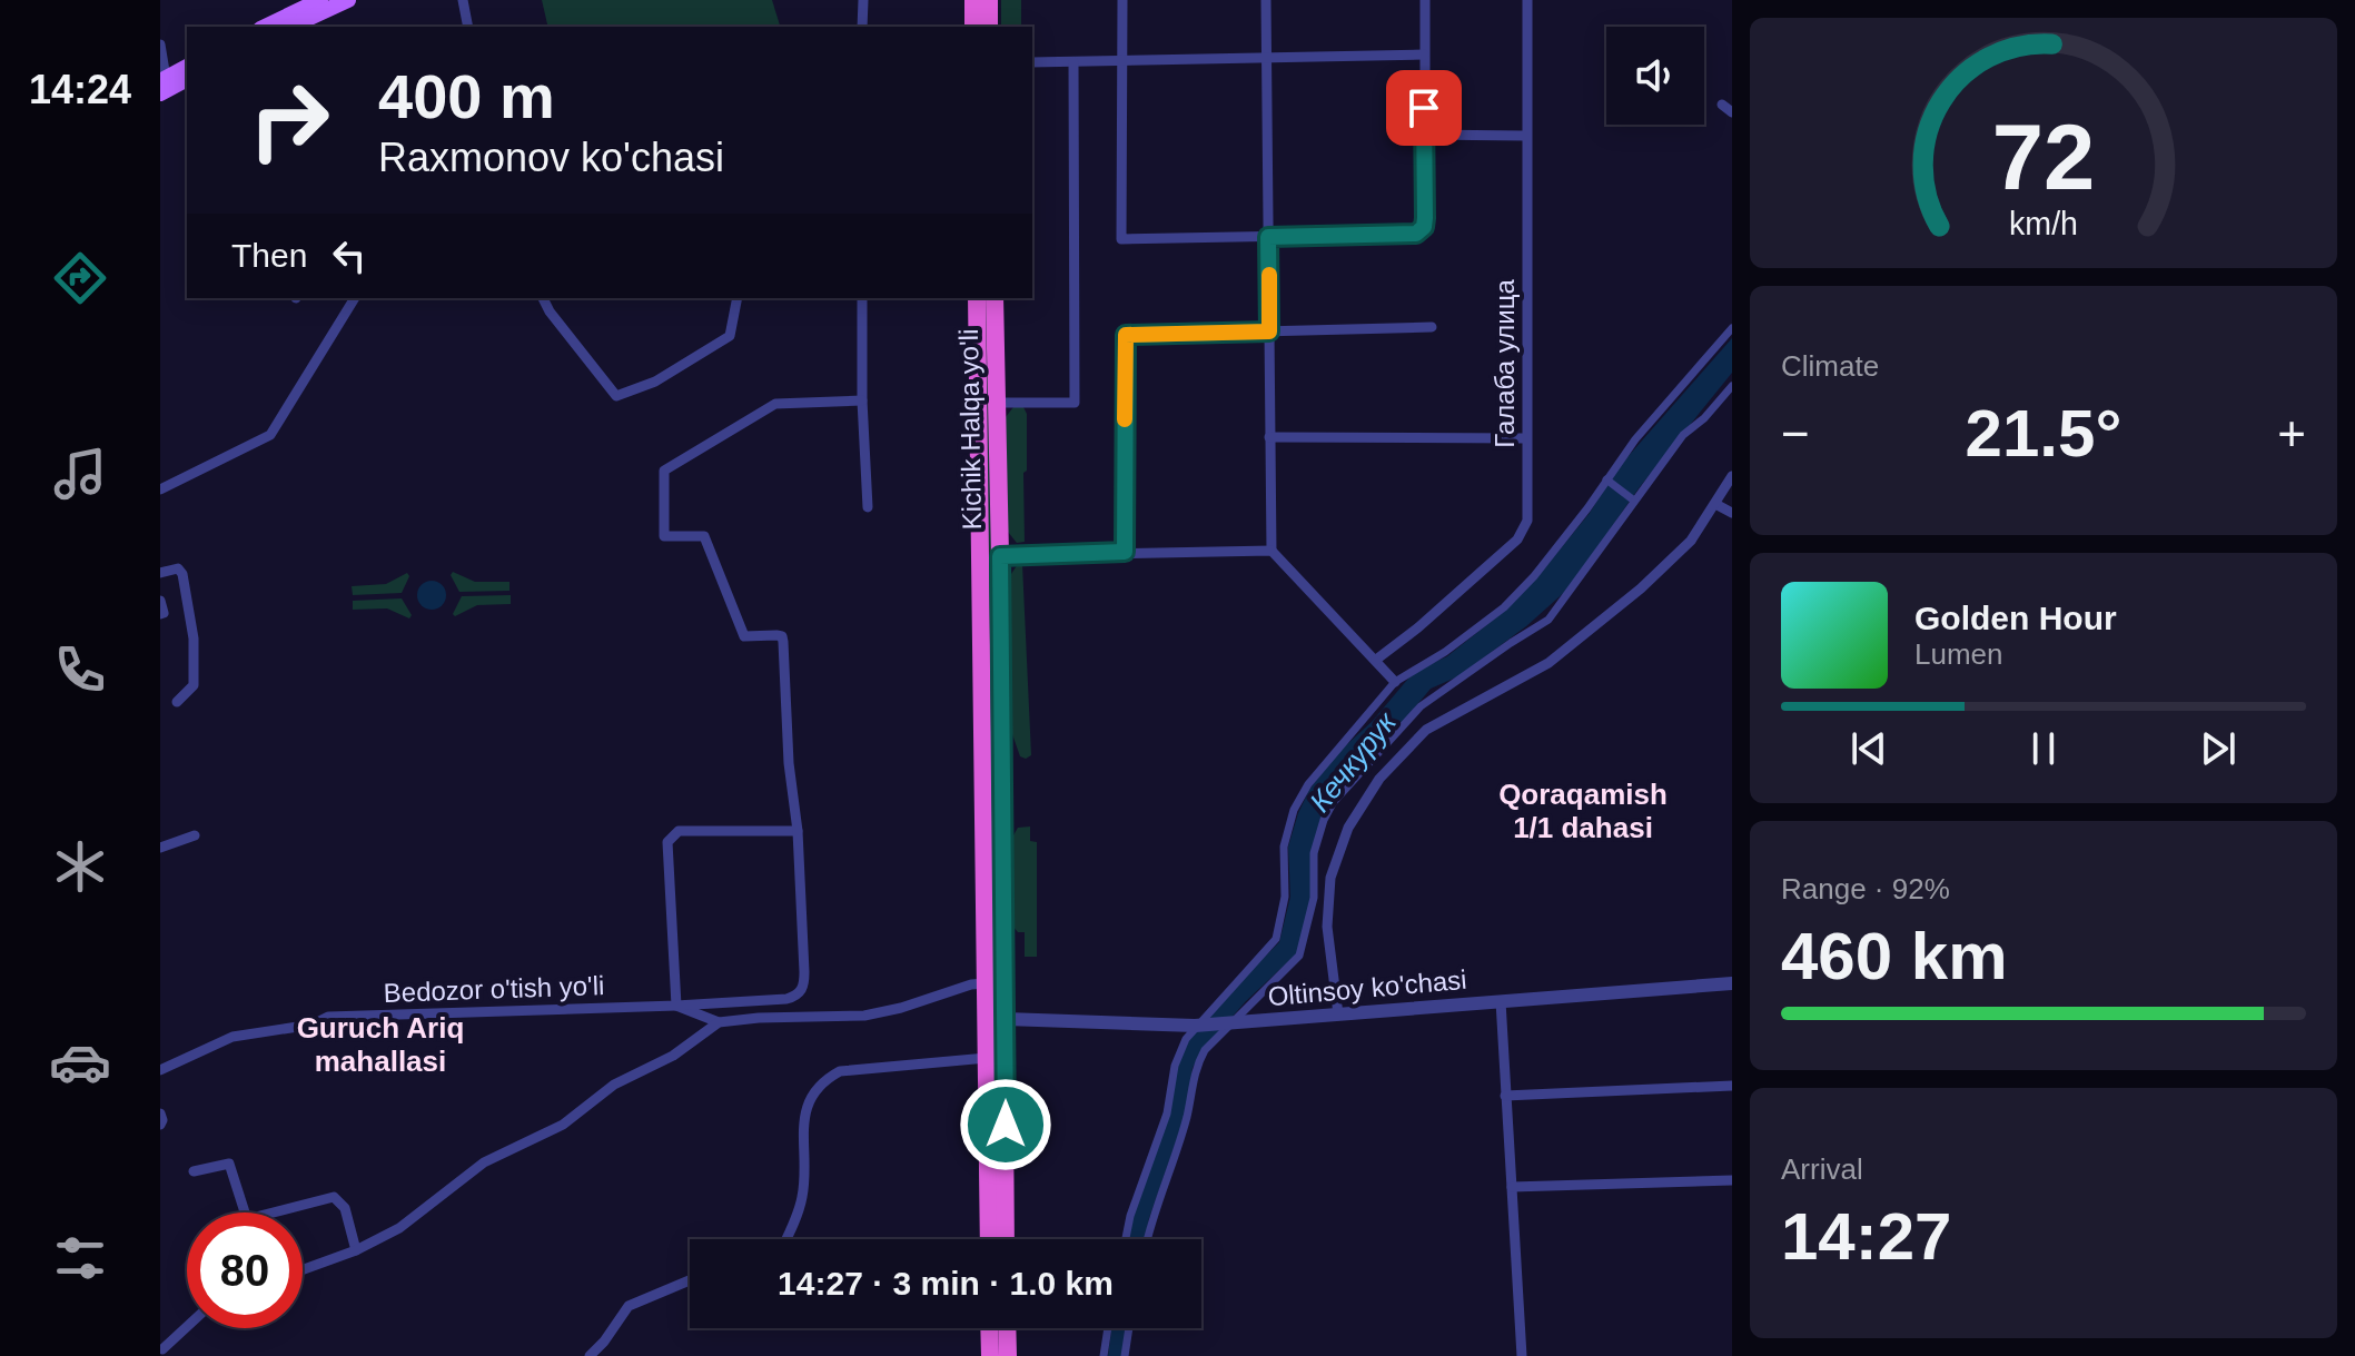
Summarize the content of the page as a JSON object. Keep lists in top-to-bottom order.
{
  "streets": {
    "highway": ["Kichik Halqa yo'li"],
    "street": ["Галаба улица", "Oltinsoy ko'chasi", "Bedozor o'tish yo'li"]
  },
  "crossings": [
    ["Kichik Halqa yo'li", "Oltinsoy ko'chasi"]
  ],
  "districts": ["Qoraqamish 1/1 dahasi", "Guruch Ariq mahallasi"],
  "water": ["Кечкурук"],
  "page": {
    "tabs": "14:24",
    "turn": ["400 m", "Raxmonov ko'chasi"],
    "then": "Then",
    "tile": [
      "Climate",
      ["Range · 92%", "460 km"],
      ["Arrival", "14:27"]
    ],
    "heat": ["−", "21.5°", "+"],
    "song": ["Golden Hour", "Lumen"],
    "limit": "80",
    "trip": "14:27 · 3 min · 1.0 km",
    "gauge": ["72", "km/h"]
  }
}
